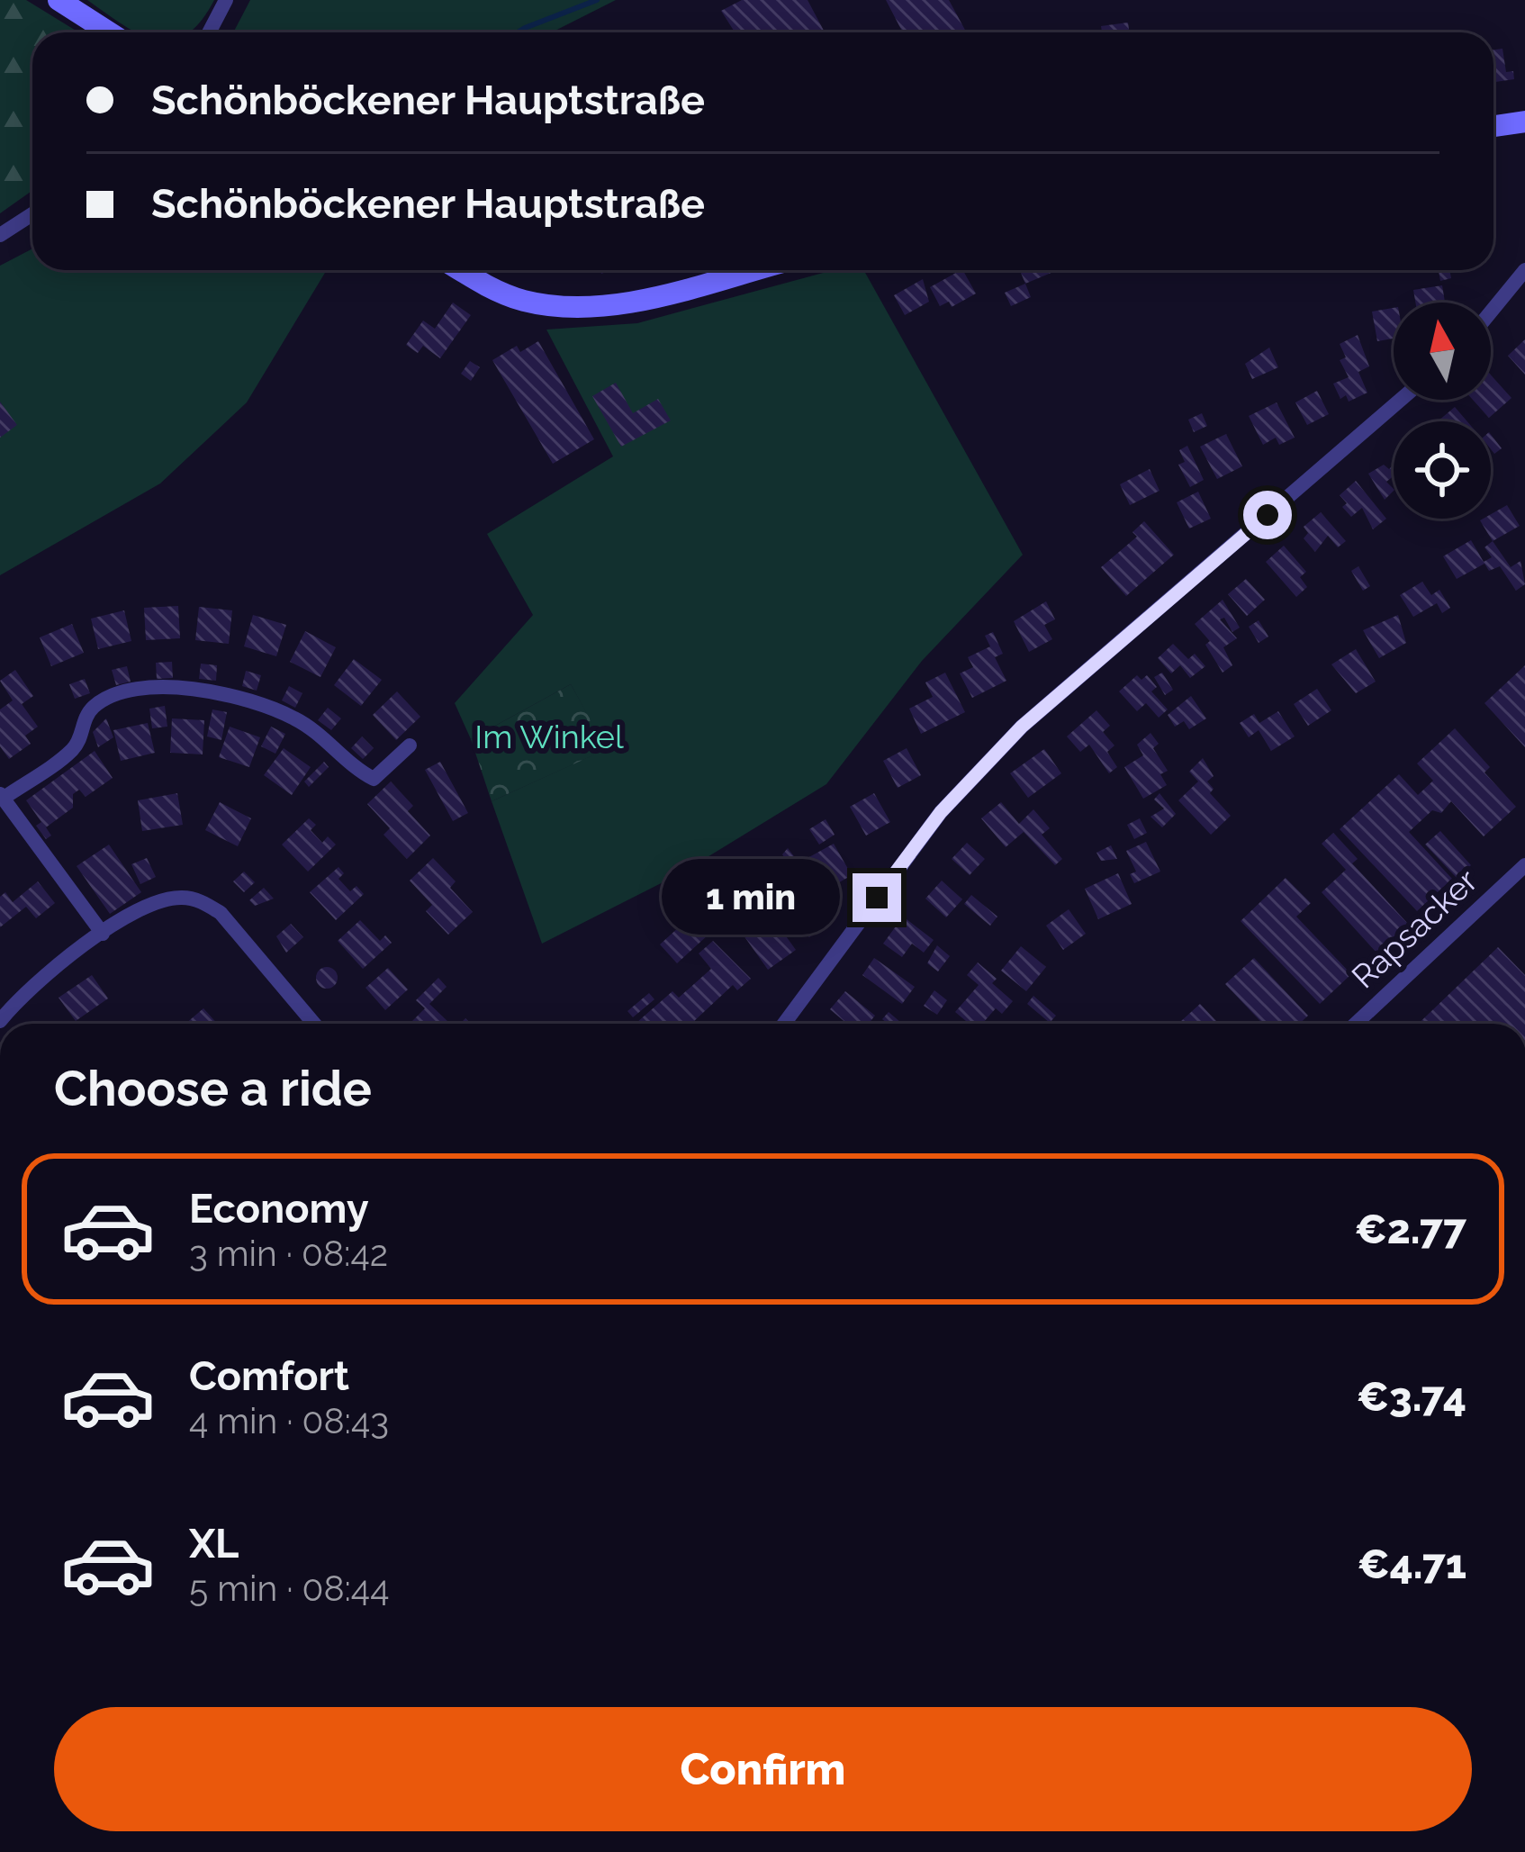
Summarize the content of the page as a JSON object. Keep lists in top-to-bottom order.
{
  "streets": {
    "street": ["Rapsacker"]
  },
  "parks": ["Im Winkel"],
  "north": "top",
  "page": {
    "banner": ["Schönböckener Hauptstraße", "Schönböckener Hauptstraße"],
    "bubble": "1 min",
    "heading": "Choose a ride",
    "list": [
      {
        "name": "Economy",
        "note": "3 min · 08:42",
        "value": "€2.77"
      },
      {
        "name": "Comfort",
        "note": "4 min · 08:43",
        "value": "€3.74"
      },
      {
        "name": "XL",
        "note": "5 min · 08:44",
        "value": "€4.71"
      }
    ],
    "buttons": "Confirm"
  }
}
